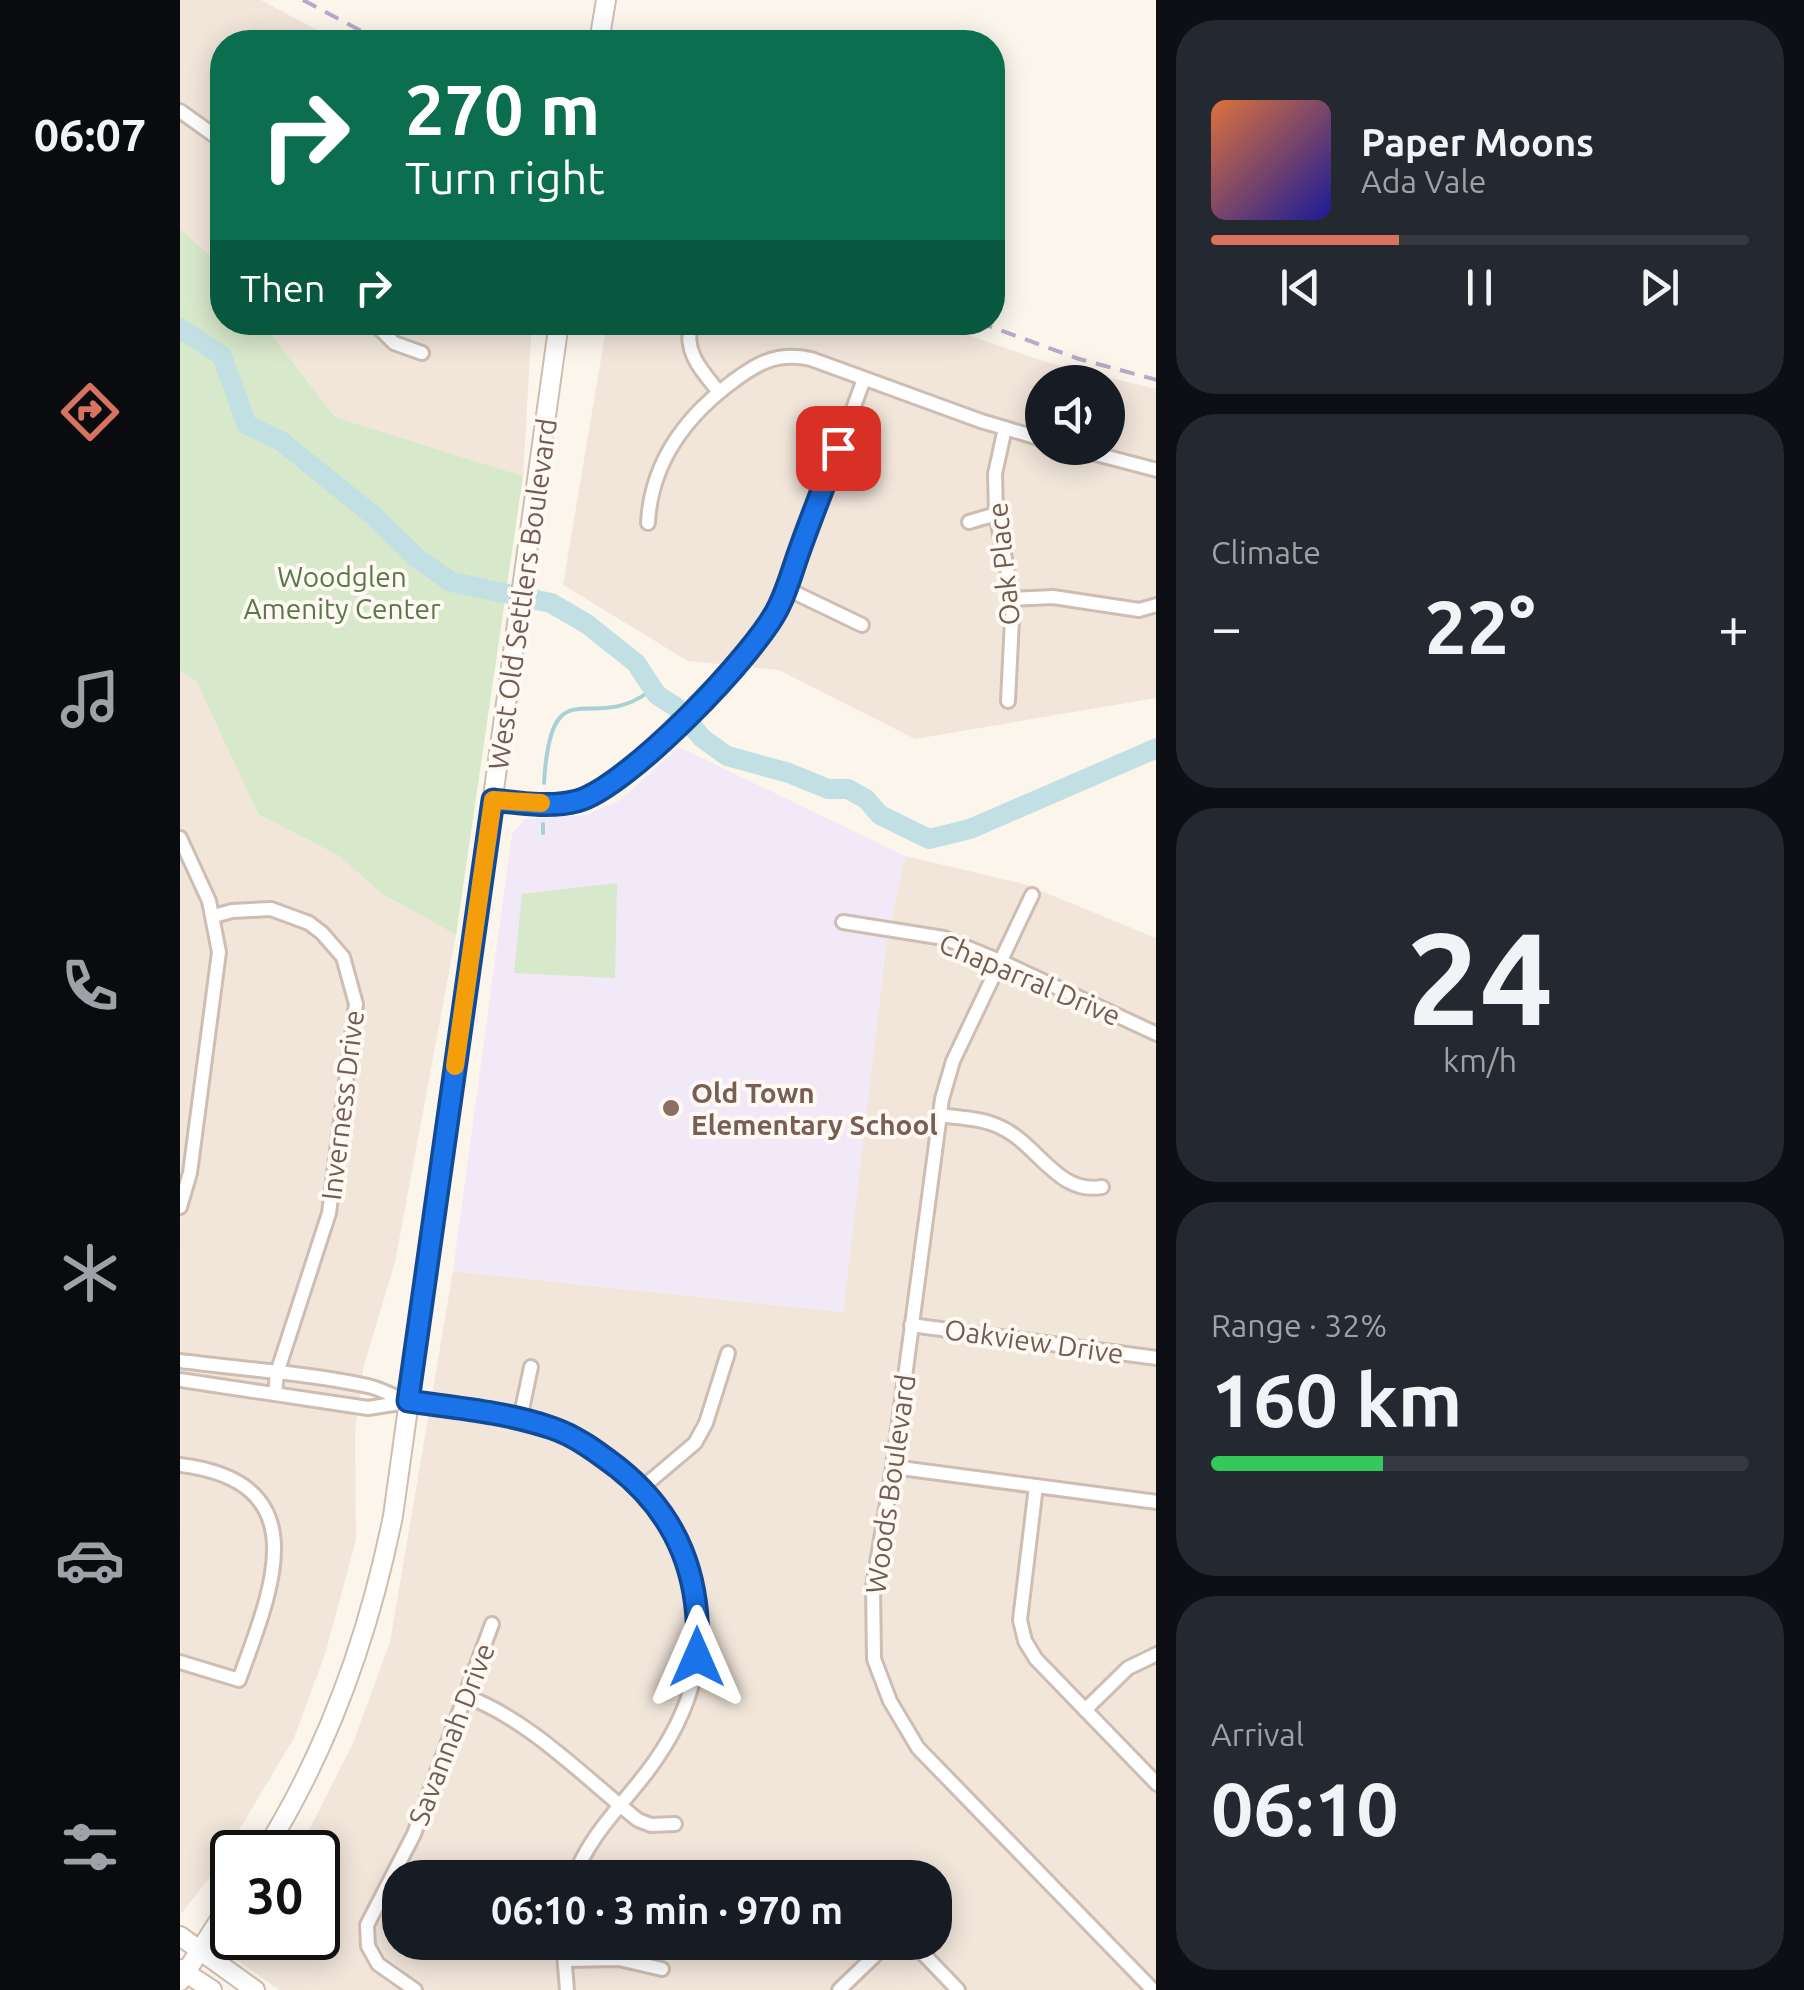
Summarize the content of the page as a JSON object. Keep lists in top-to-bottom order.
{
  "streets": {
    "main road": ["West Old Settlers Boulevard"],
    "street": [
      "Oak Place",
      "Chaparral Drive",
      "Inverness Drive",
      "Oakview Drive",
      "Woods Boulevard",
      "Savannah Drive"
    ]
  },
  "crossings": [
    ["Chaparral Drive", "Woods Boulevard"],
    ["Oakview Drive", "Woods Boulevard"]
  ],
  "parks": ["Woodglen Amenity Center"],
  "places": ["Old Town Elementary School"],
  "page": {
    "tabs": "06:07",
    "turn": ["270 m", "Turn right"],
    "song": ["Paper Moons", "Ada Vale"],
    "then": "Then",
    "tile": [
      "Climate",
      ["24", "km/h"],
      ["Range · 32%", "160 km"],
      ["Arrival", "06:10"]
    ],
    "heat": ["−", "22°", "+"],
    "limit": "30",
    "trip": "06:10 · 3 min · 970 m"
  }
}
